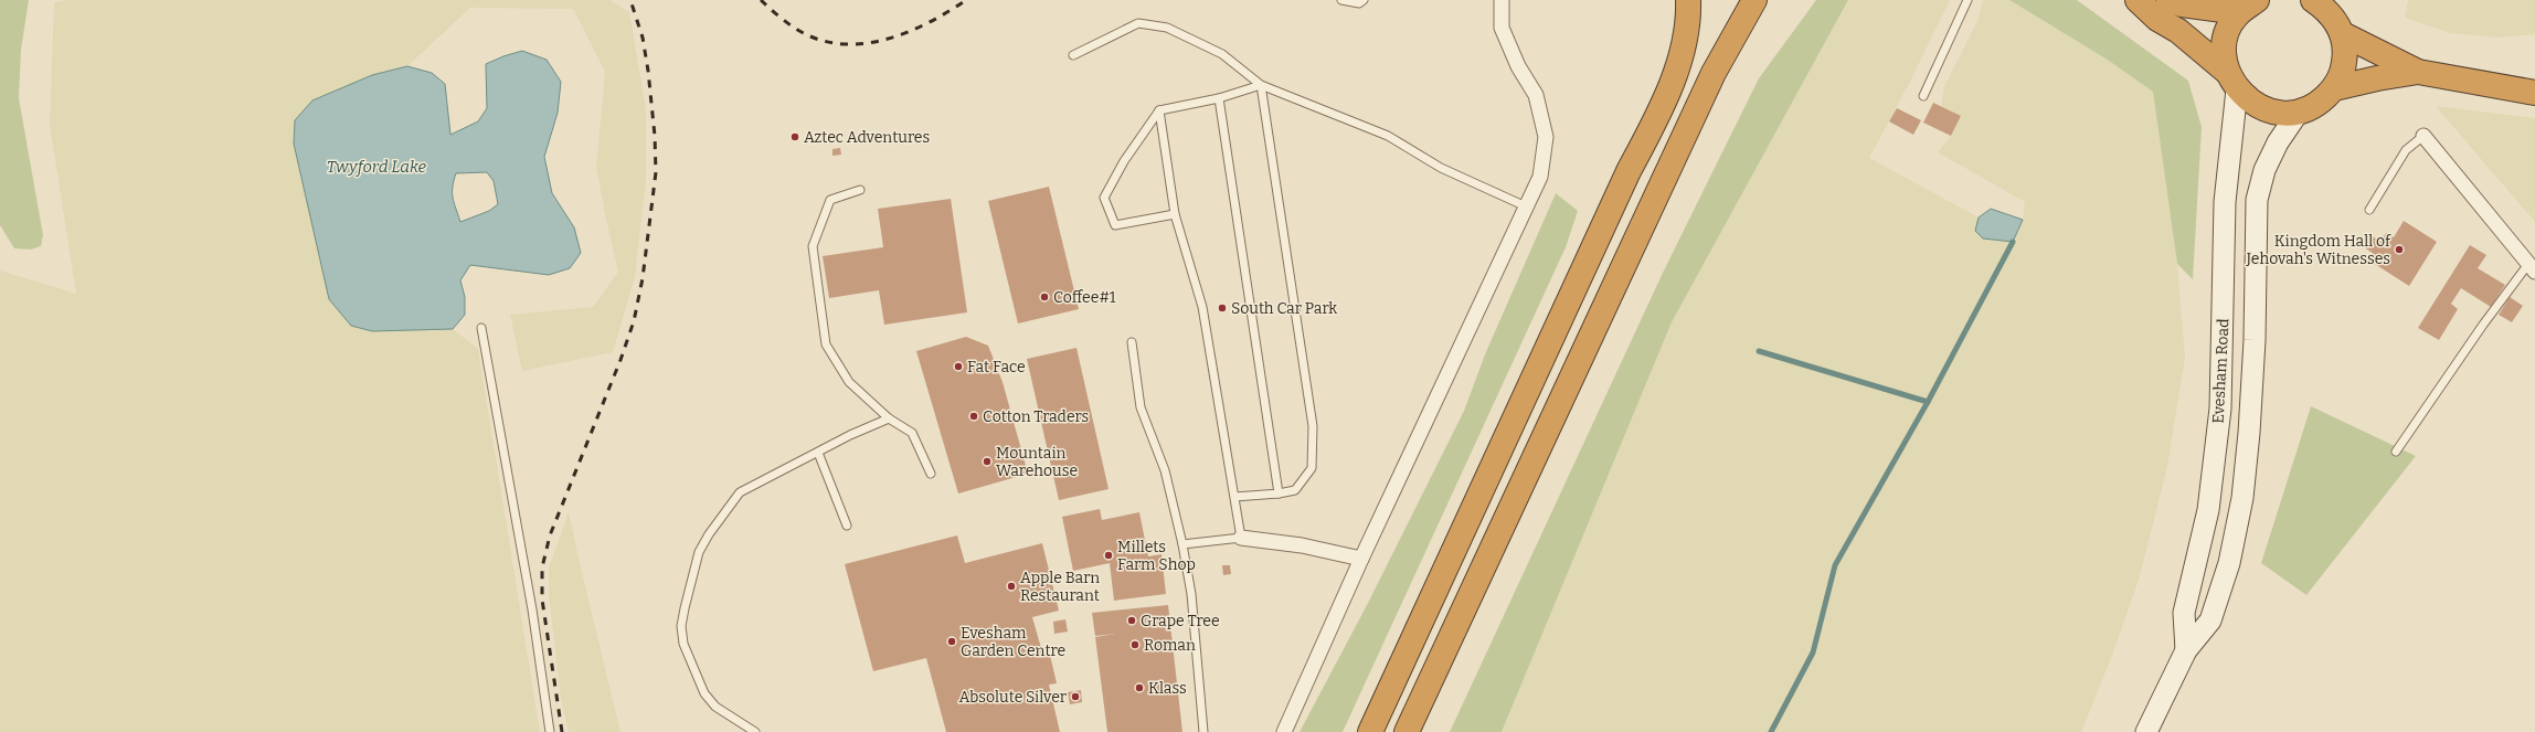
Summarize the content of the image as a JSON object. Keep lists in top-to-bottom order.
{
  "streets": {
    "main road": ["Evesham Road"]
  },
  "water": ["Twyford Lake"],
  "places": [
    "Aztec Adventures",
    "Kingdom Hall of Jehovah's Witnesses",
    "Coffee#1",
    "South Car Park",
    "Fat Face",
    "Cotton Traders",
    "Mountain Warehouse",
    "Millets Farm Shop",
    "Apple Barn Restaurant",
    "Grape Tree",
    "Evesham Garden Centre",
    "Roman",
    "Klass",
    "Absolute Silver"
  ]
}
